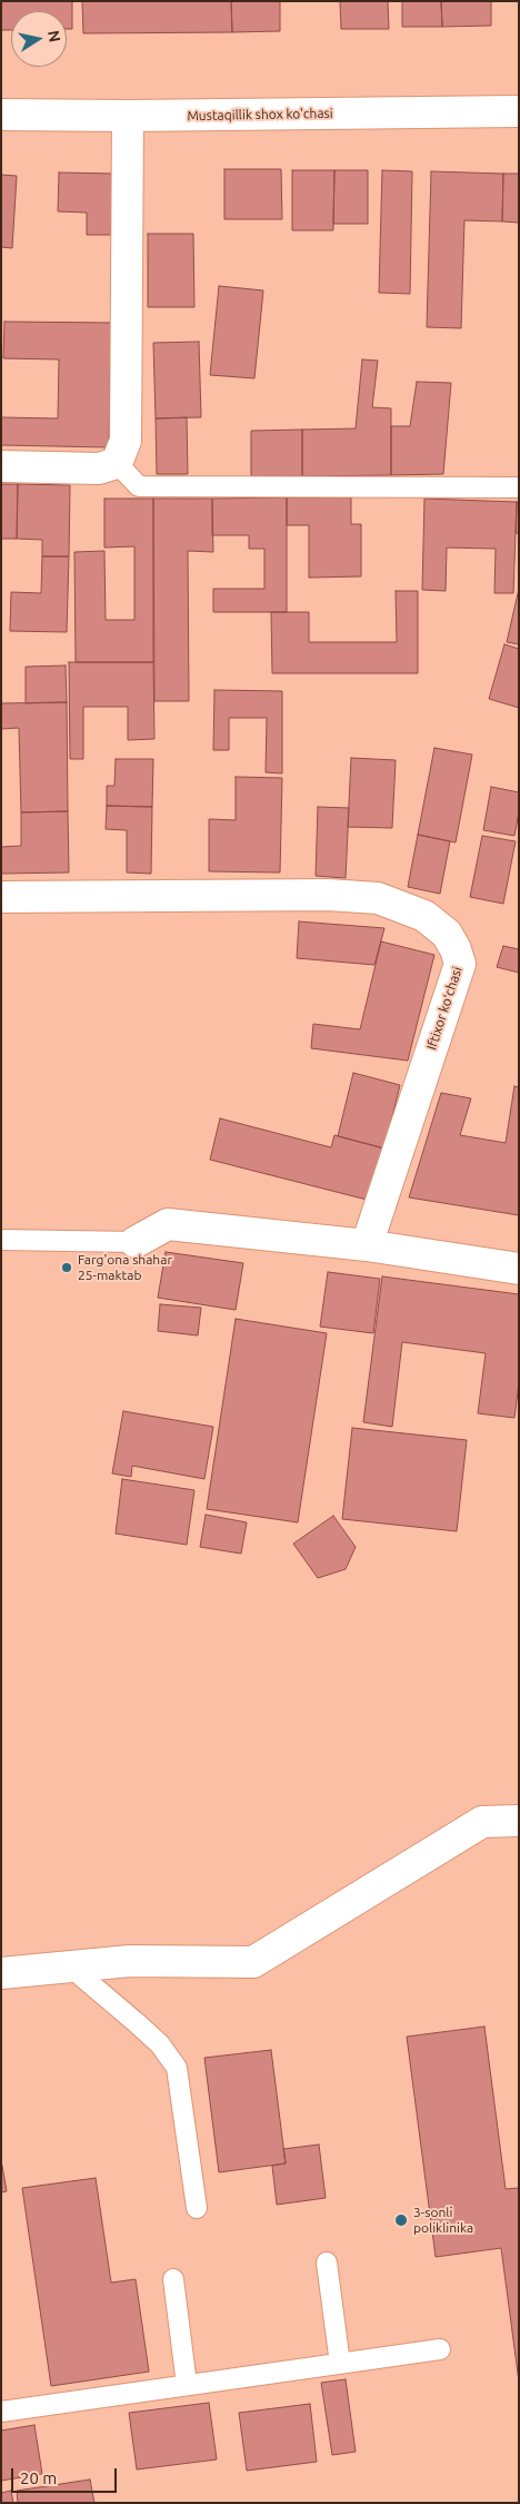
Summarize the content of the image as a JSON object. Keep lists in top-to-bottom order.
{
  "streets": {
    "street": ["Mustaqillik shox ko'chasi", "Iftixor koʻchasi"]
  },
  "places": ["Farg'ona shahar 25-maktab", "3-sonli poliklinika"],
  "scale_bar": "20 m",
  "north": "right"
}
